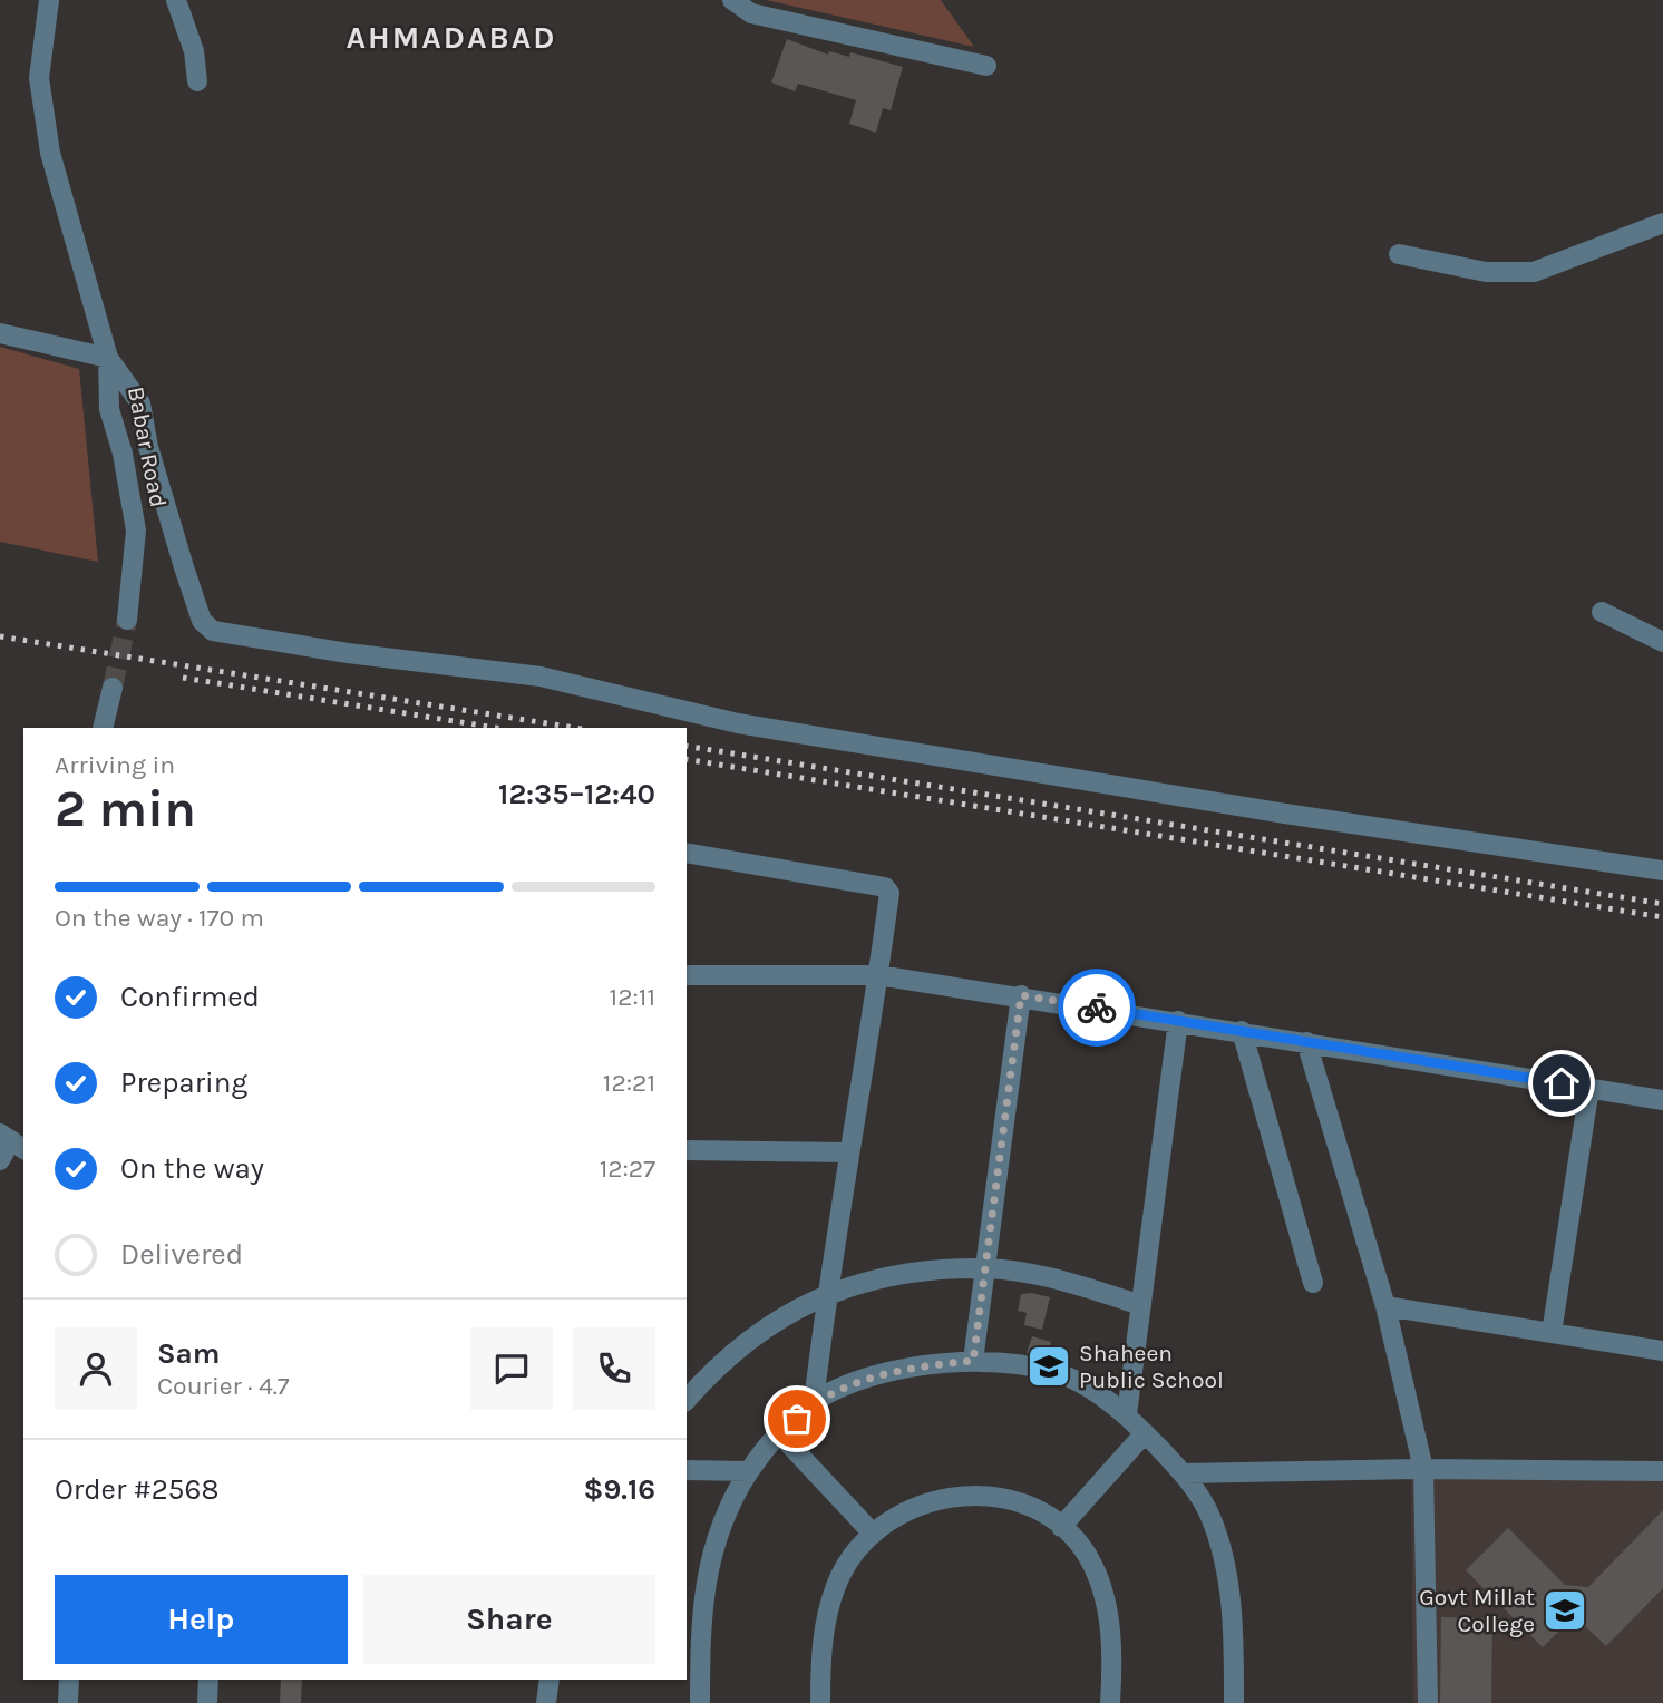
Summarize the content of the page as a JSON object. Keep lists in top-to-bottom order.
{
  "streets": {
    "street": ["Babar Road"]
  },
  "districts": ["AHMADABAD"],
  "places": {
    "school or university": ["Shaheen Public School", "Govt Millat College"]
  },
  "page": {
    "heading": ["2 min", "Arriving in", "12:35–12:40"],
    "panel": [
      "Sam",
      "Courier · 4.7",
      "Order #2568",
      "$9.16"
    ],
    "bar": "On the way · 170 m",
    "list": [
      ["Confirmed", "12:11"],
      ["Preparing", "12:21"],
      ["On the way", "12:27"],
      "Delivered"
    ],
    "buttons": ["Help", "Share"]
  }
}
